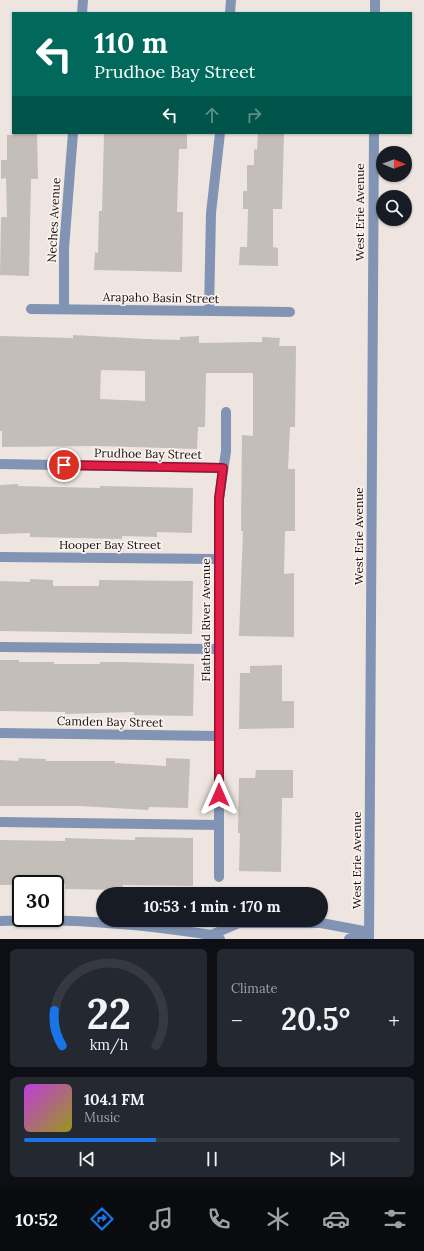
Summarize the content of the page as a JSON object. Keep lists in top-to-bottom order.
{
  "streets": {
    "street": [
      "West Erie Avenue",
      "Neches Avenue",
      "Arapaho Basin Street",
      "Prudhoe Bay Street",
      "Hooper Bay Street",
      "Flathead River Avenue",
      "Camden Bay Street"
    ]
  },
  "crossings": [
    ["Neches Avenue", "Arapaho Basin Street"],
    ["Prudhoe Bay Street", "Flathead River Avenue"],
    ["Hooper Bay Street", "Flathead River Avenue"],
    ["Flathead River Avenue", "Camden Bay Street"]
  ],
  "north": "right",
  "page": {
    "turn": ["110 m", "Prudhoe Bay Street"],
    "limit": "30",
    "trip": "10:53 · 1 min · 170 m",
    "tile": "Climate",
    "heat": ["−", "20.5°", "+"],
    "song": ["104.1 FM", "Music"],
    "tabs": "10:52",
    "gauge": ["22", "km/h"]
  }
}
